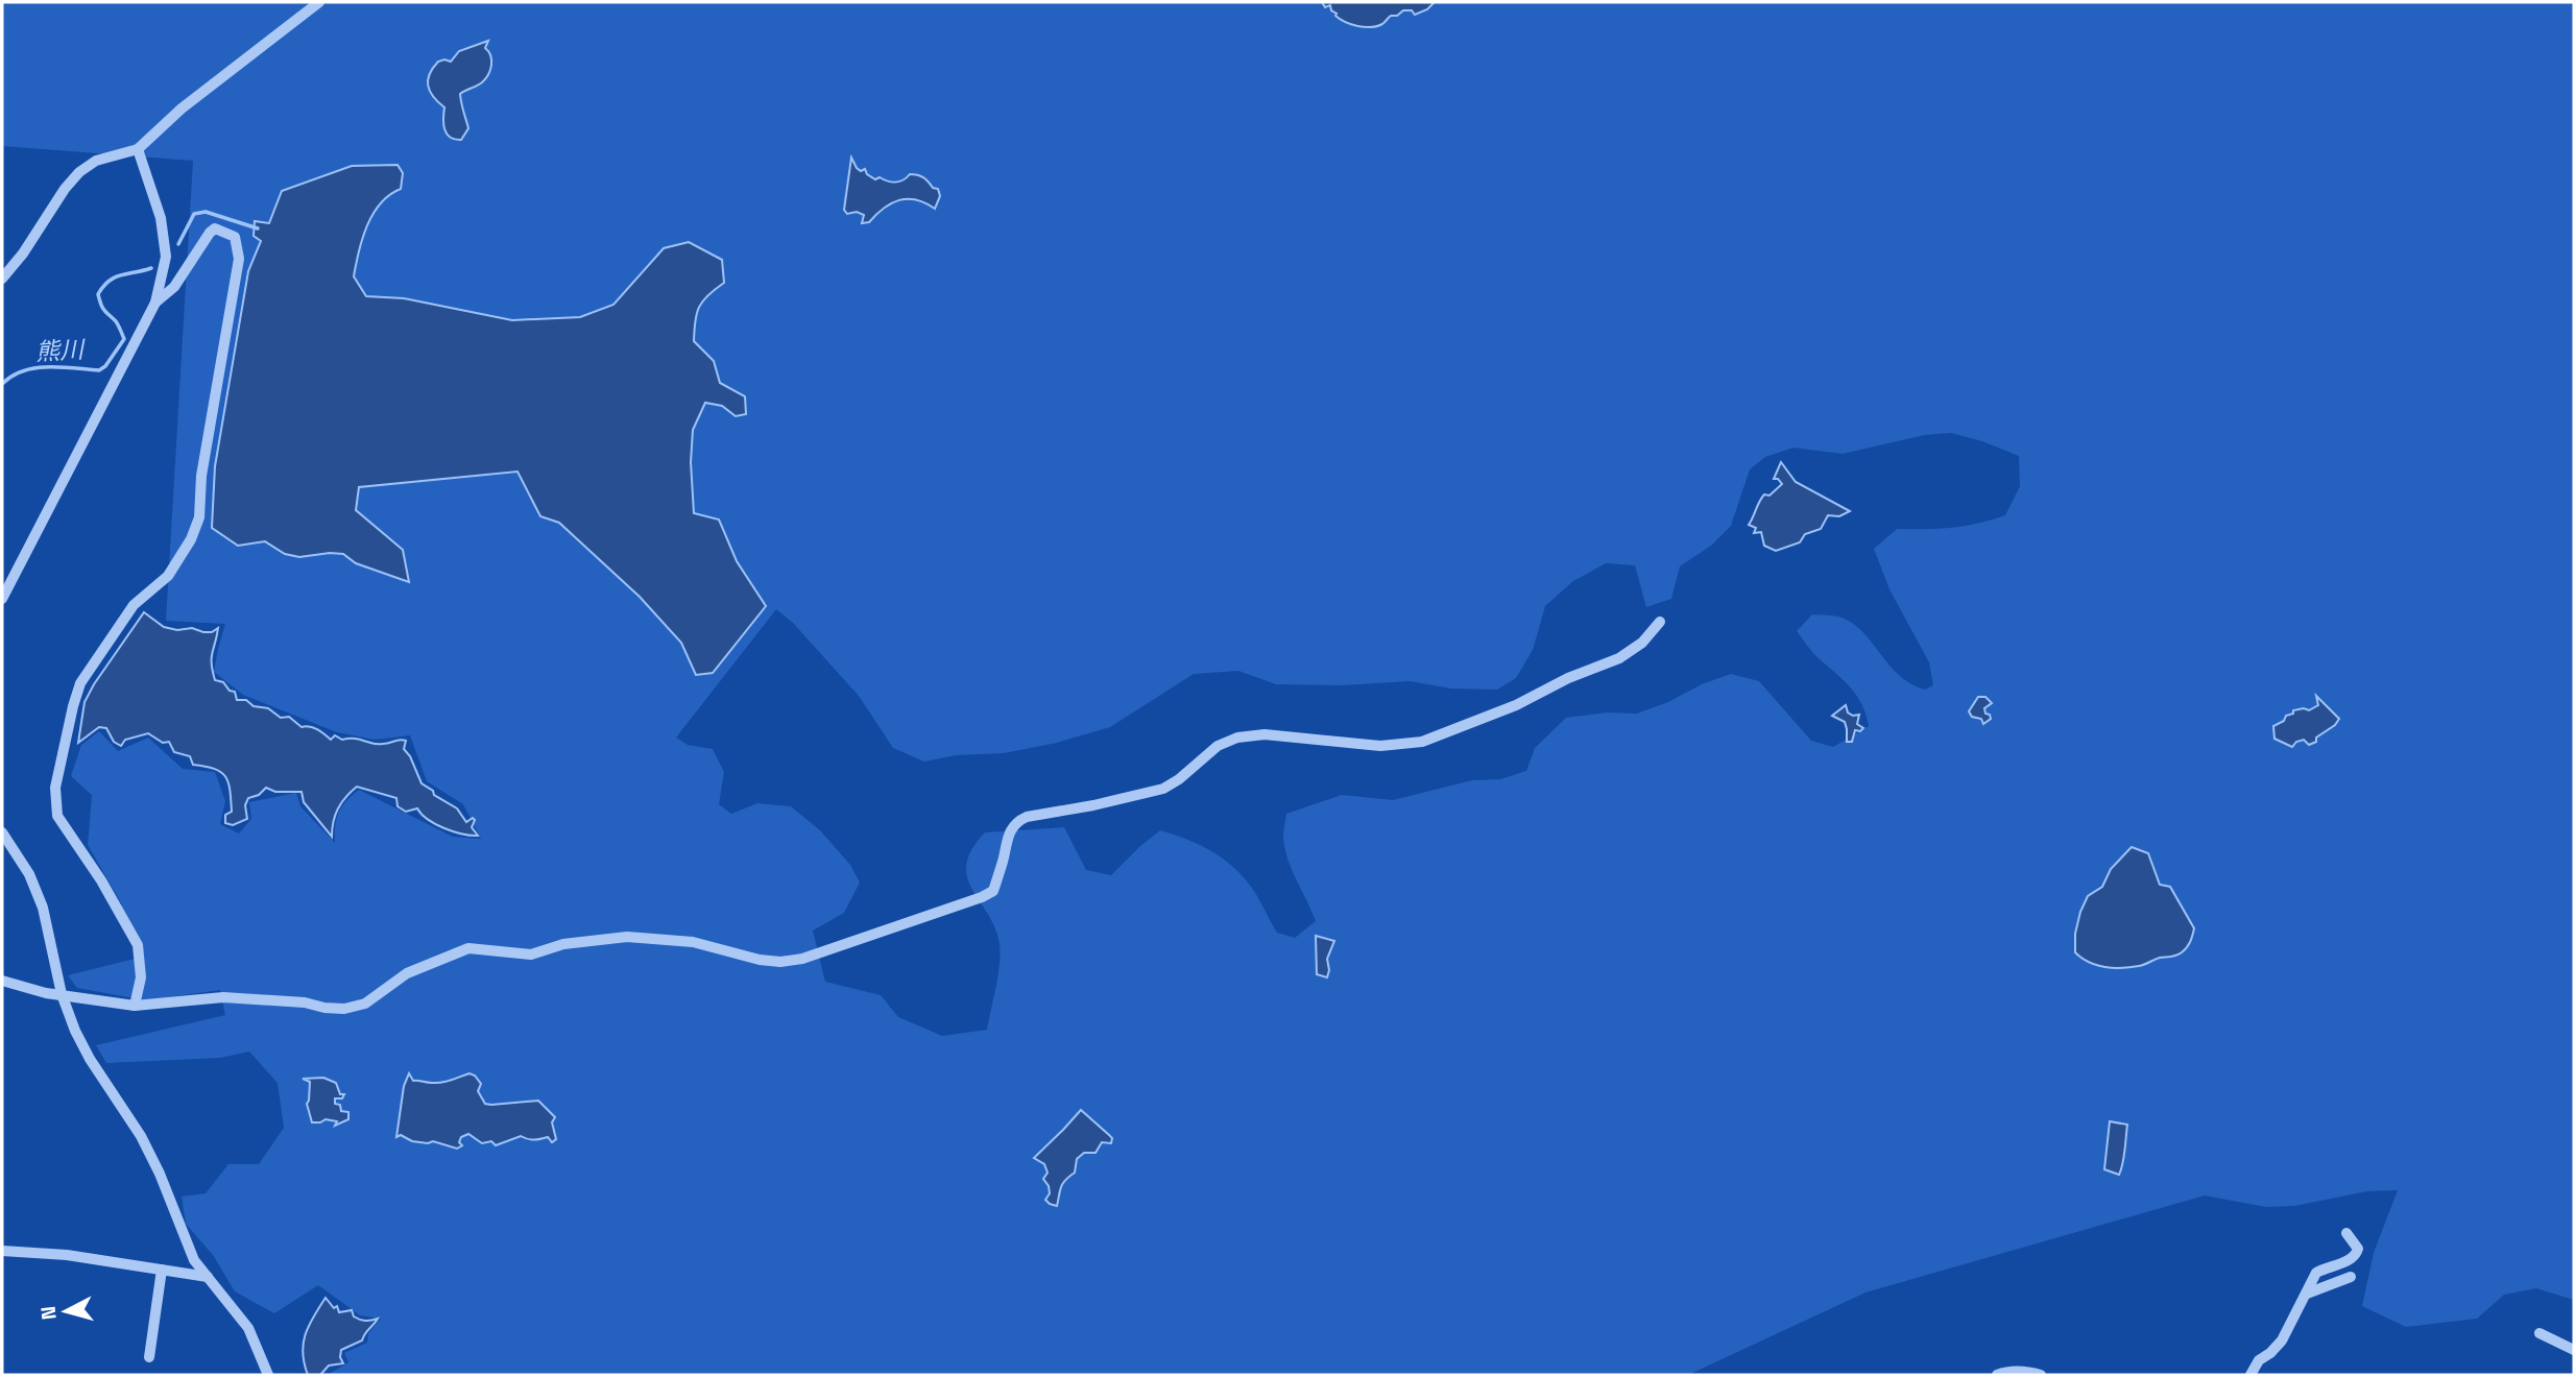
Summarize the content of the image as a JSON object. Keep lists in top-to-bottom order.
{
  "water": ["熊川"],
  "north": "left"
}
